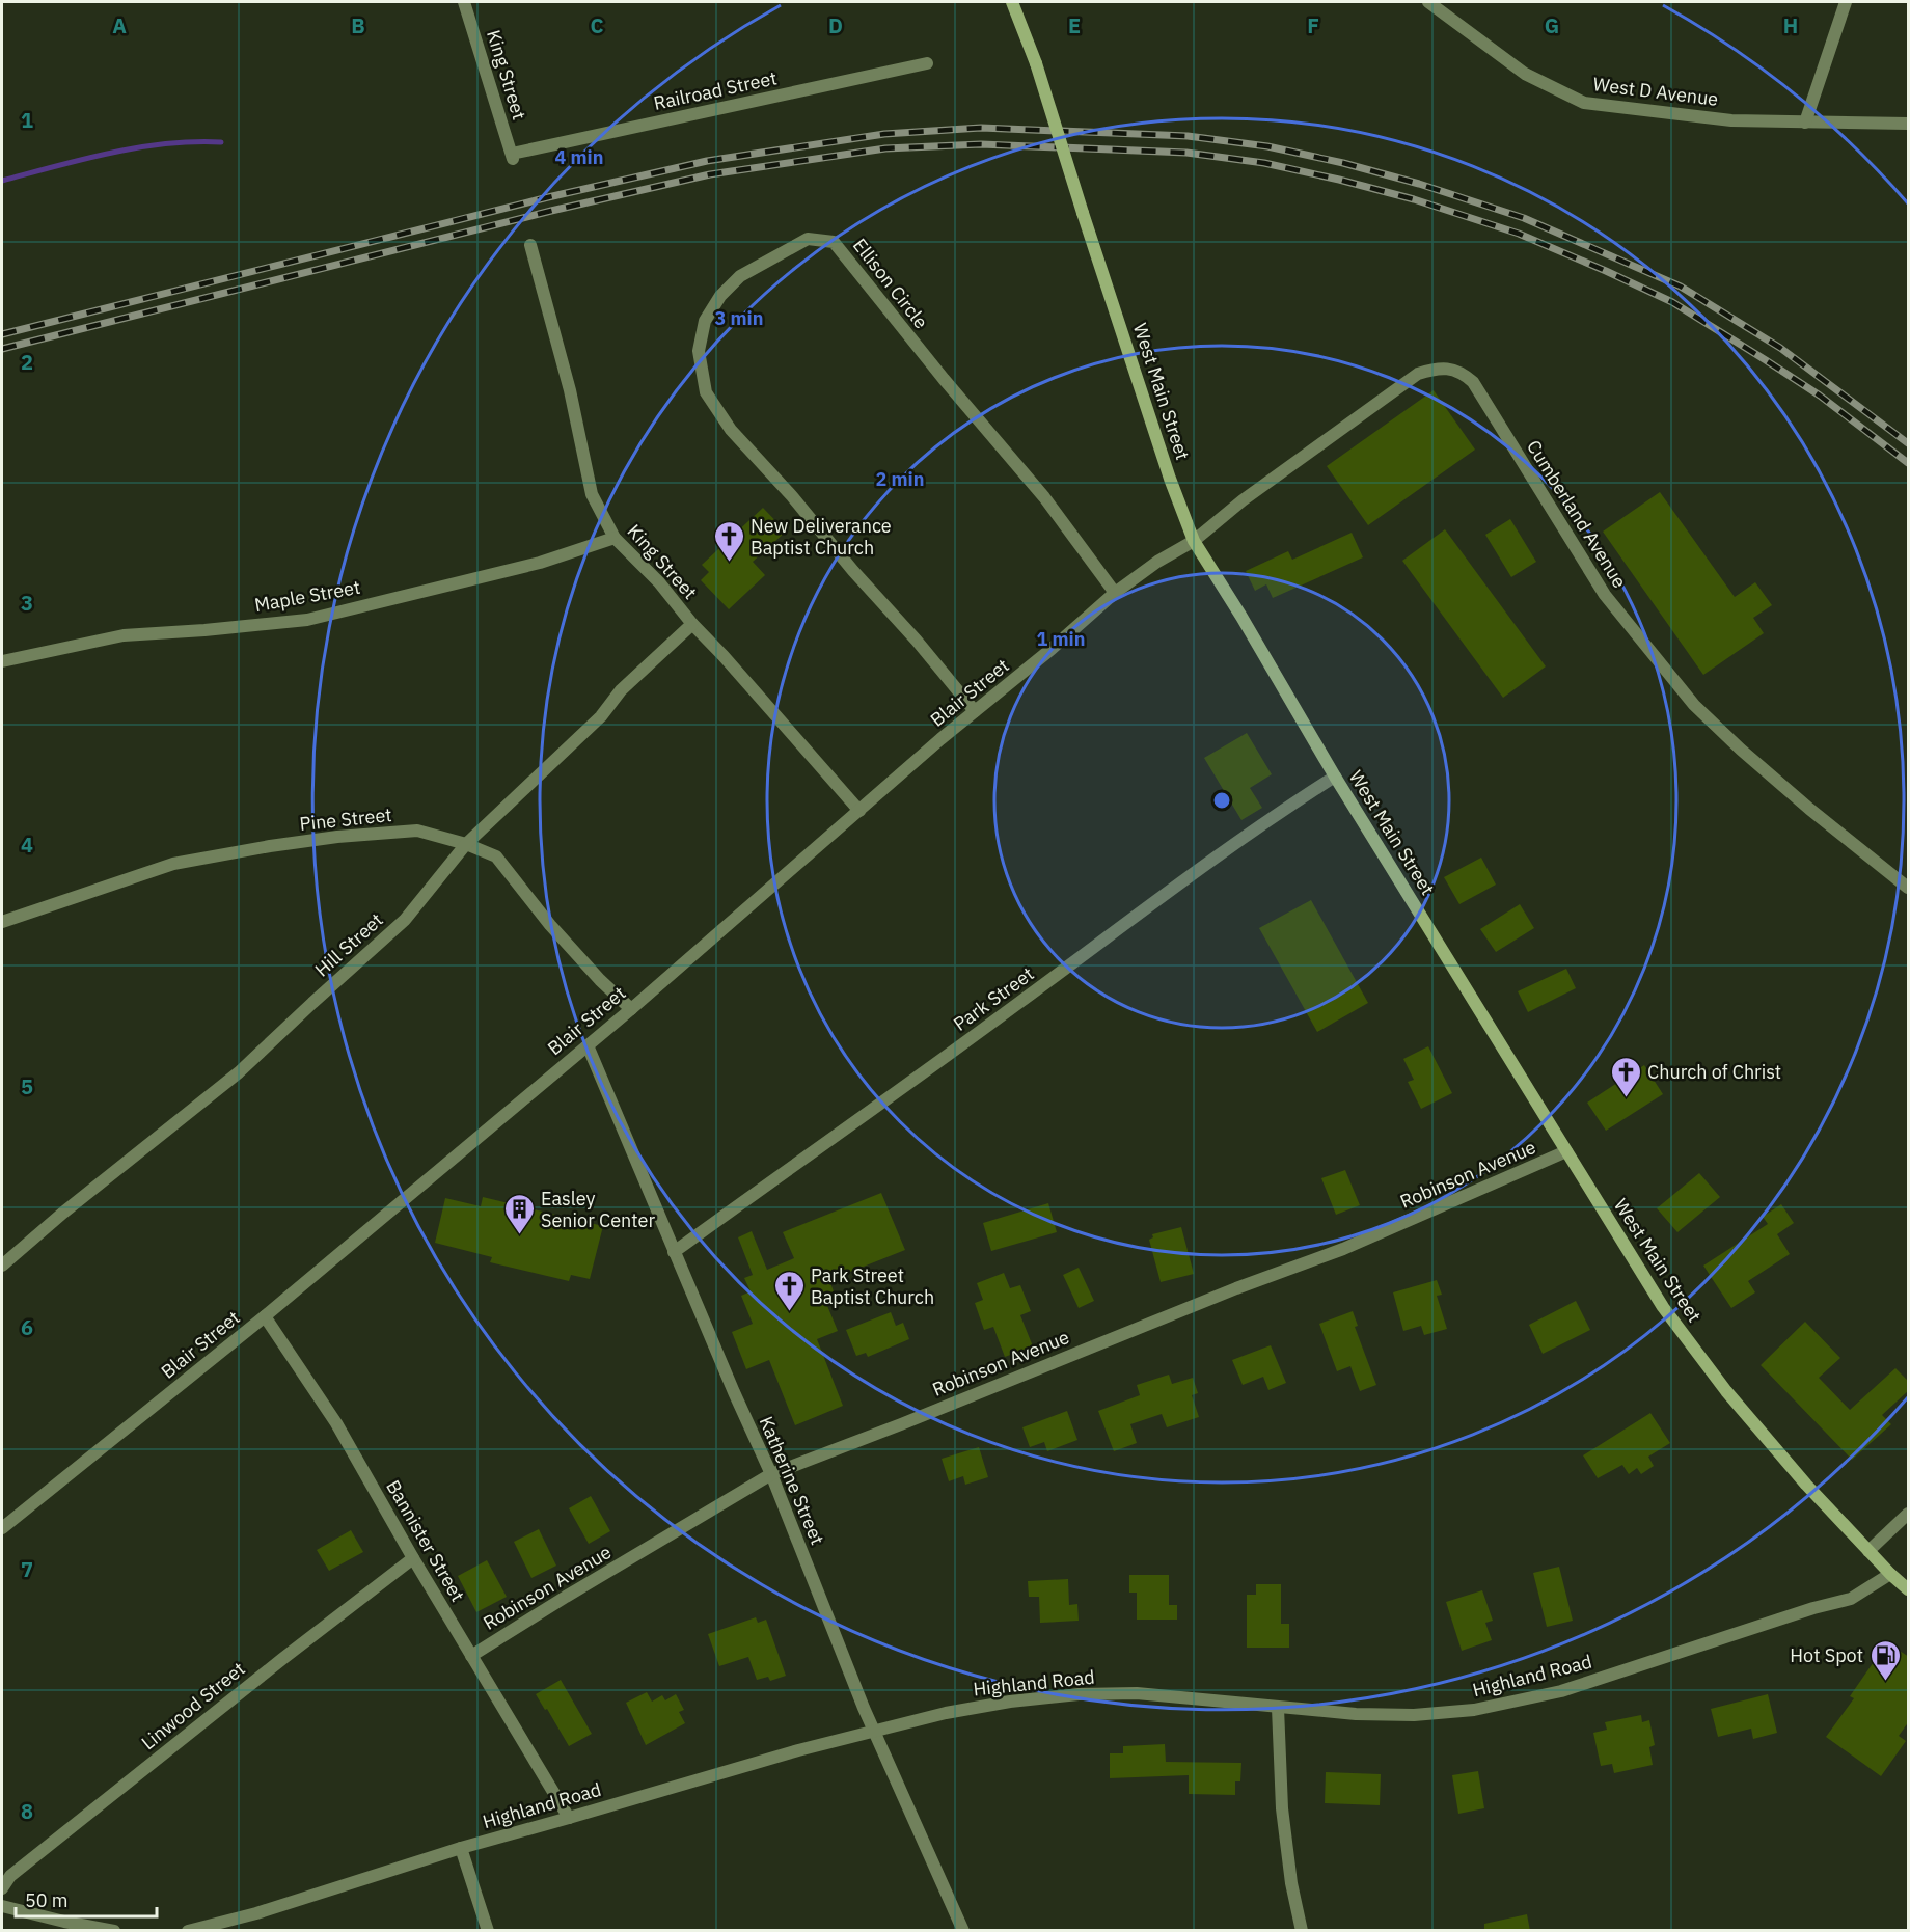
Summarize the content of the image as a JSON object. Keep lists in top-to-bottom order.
{
  "streets": {
    "main road": ["West Main Street"],
    "street": [
      "King Street",
      "Railroad Street",
      "West D Avenue",
      "Ellison Circle",
      "Cumberland Avenue",
      "Maple Street",
      "Blair Street",
      "Pine Street",
      "Hill Street",
      "Park Street",
      "Robinson Avenue",
      "Katherine Street",
      "Bannister Street",
      "Highland Road",
      "Linwood Street"
    ]
  },
  "crossings": [
    ["King Street", "Railroad Street"],
    ["King Street", "Maple Street"],
    ["King Street", "Blair Street"],
    ["King Street", "Hill Street"],
    ["Ellison Circle", "Blair Street"],
    ["West Main Street", "Cumberland Avenue"],
    ["West Main Street", "Blair Street"],
    ["West Main Street", "Park Street"],
    ["West Main Street", "Robinson Avenue"],
    ["West Main Street", "Highland Road"],
    ["Cumberland Avenue", "Blair Street"],
    ["Blair Street", "Pine Street"],
    ["Blair Street", "Katherine Street"],
    ["Blair Street", "Bannister Street"],
    ["Pine Street", "Hill Street"],
    ["Park Street", "Katherine Street"],
    ["Robinson Avenue", "Katherine Street"],
    ["Robinson Avenue", "Bannister Street"],
    ["Katherine Street", "Highland Road"],
    ["Bannister Street", "Highland Road"],
    ["Bannister Street", "Linwood Street"]
  ],
  "places": {
    "church": ["New Deliverance Baptist Church", "Church of Christ", "Park Street Baptist Church"],
    "building": ["Easley Senior Center"],
    "fuel station": ["Hot Spot"]
  },
  "scale_bar": "50 m",
  "grid": {
    "columns": [
      "A",
      "B",
      "C",
      "D",
      "E",
      "F",
      "G",
      "H"
    ],
    "rows": [
      "1",
      "2",
      "3",
      "4",
      "5",
      "6",
      "7",
      "8"
    ]
  },
  "rings": [
    "4 min",
    "3 min",
    "2 min",
    "1 min"
  ]
}
